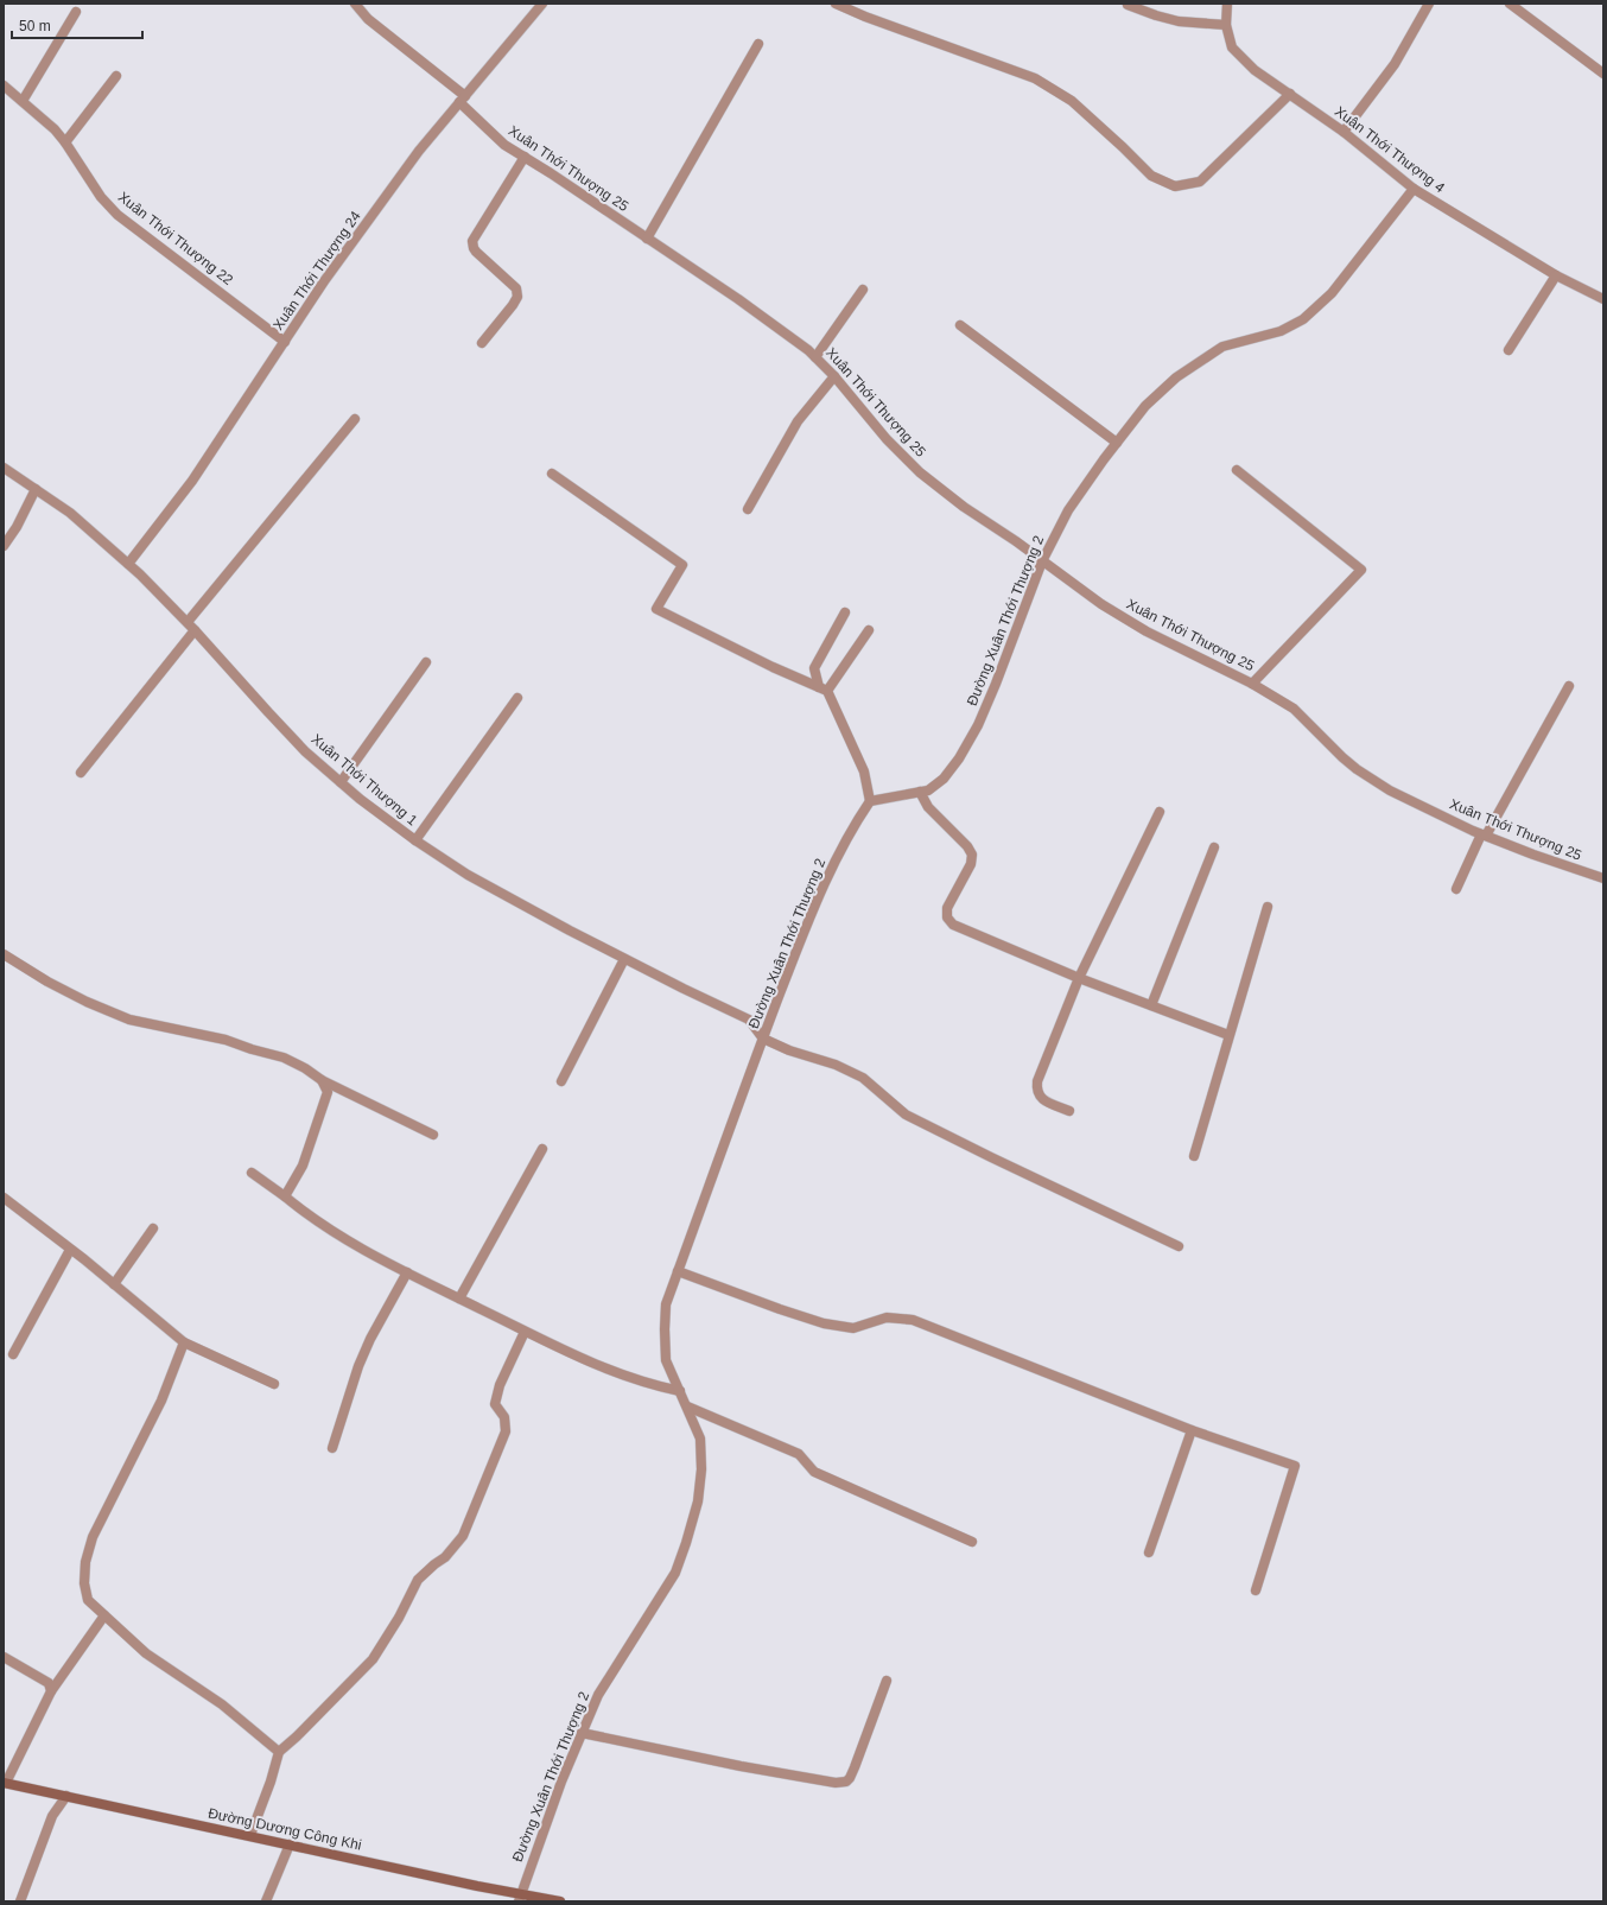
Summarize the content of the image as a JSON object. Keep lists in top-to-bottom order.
{
  "streets": {
    "main road": ["Đường Dương Công Khi"],
    "street": [
      "Xuân Thới Thượng 4",
      "Xuân Thới Thượng 25",
      "Xuân Thới Thượng 22",
      "Xuân Thới Thượng 24",
      "Đường Xuân Thới Thượng 2",
      "Xuân Thới Thượng 1"
    ]
  },
  "crossings": [
    ["Xuân Thới Thượng 4", "Đường Xuân Thới Thượng 2"],
    ["Xuân Thới Thượng 25", "Xuân Thới Thượng 24"],
    ["Xuân Thới Thượng 25", "Đường Xuân Thới Thượng 2"],
    ["Xuân Thới Thượng 22", "Xuân Thới Thượng 24"],
    ["Xuân Thới Thượng 24", "Xuân Thới Thượng 1"],
    ["Đường Xuân Thới Thượng 2", "Xuân Thới Thượng 1"],
    ["Đường Xuân Thới Thượng 2", "Đường Dương Công Khi"]
  ],
  "scale_bar": "50 m"
}
